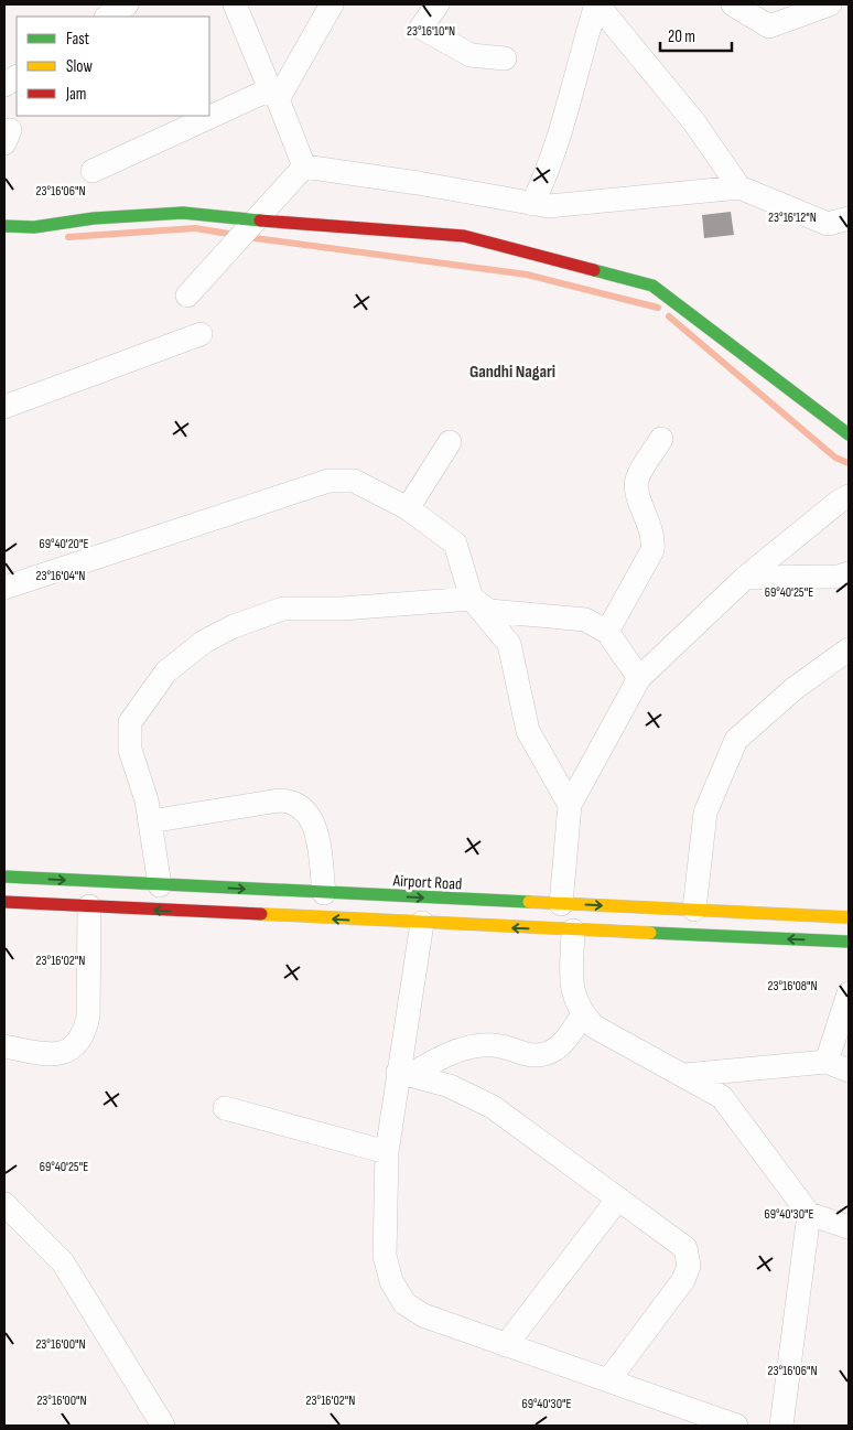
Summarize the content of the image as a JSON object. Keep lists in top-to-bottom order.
{
  "streets": {
    "main road": ["Airport Road"]
  },
  "districts": ["Gandhi Nagari"],
  "legend": ["Fast", "Slow", "Jam"],
  "scale_bar": "20 m",
  "coordinates": [
    "23°16'10\"N",
    "23°16'06\"N",
    "23°16'12\"N",
    "69°40'20\"E",
    "23°16'04\"N",
    "69°40'25\"E",
    "23°16'02\"N",
    "23°16'08\"N",
    "69°40'30\"E",
    "23°16'00\"N"
  ]
}
